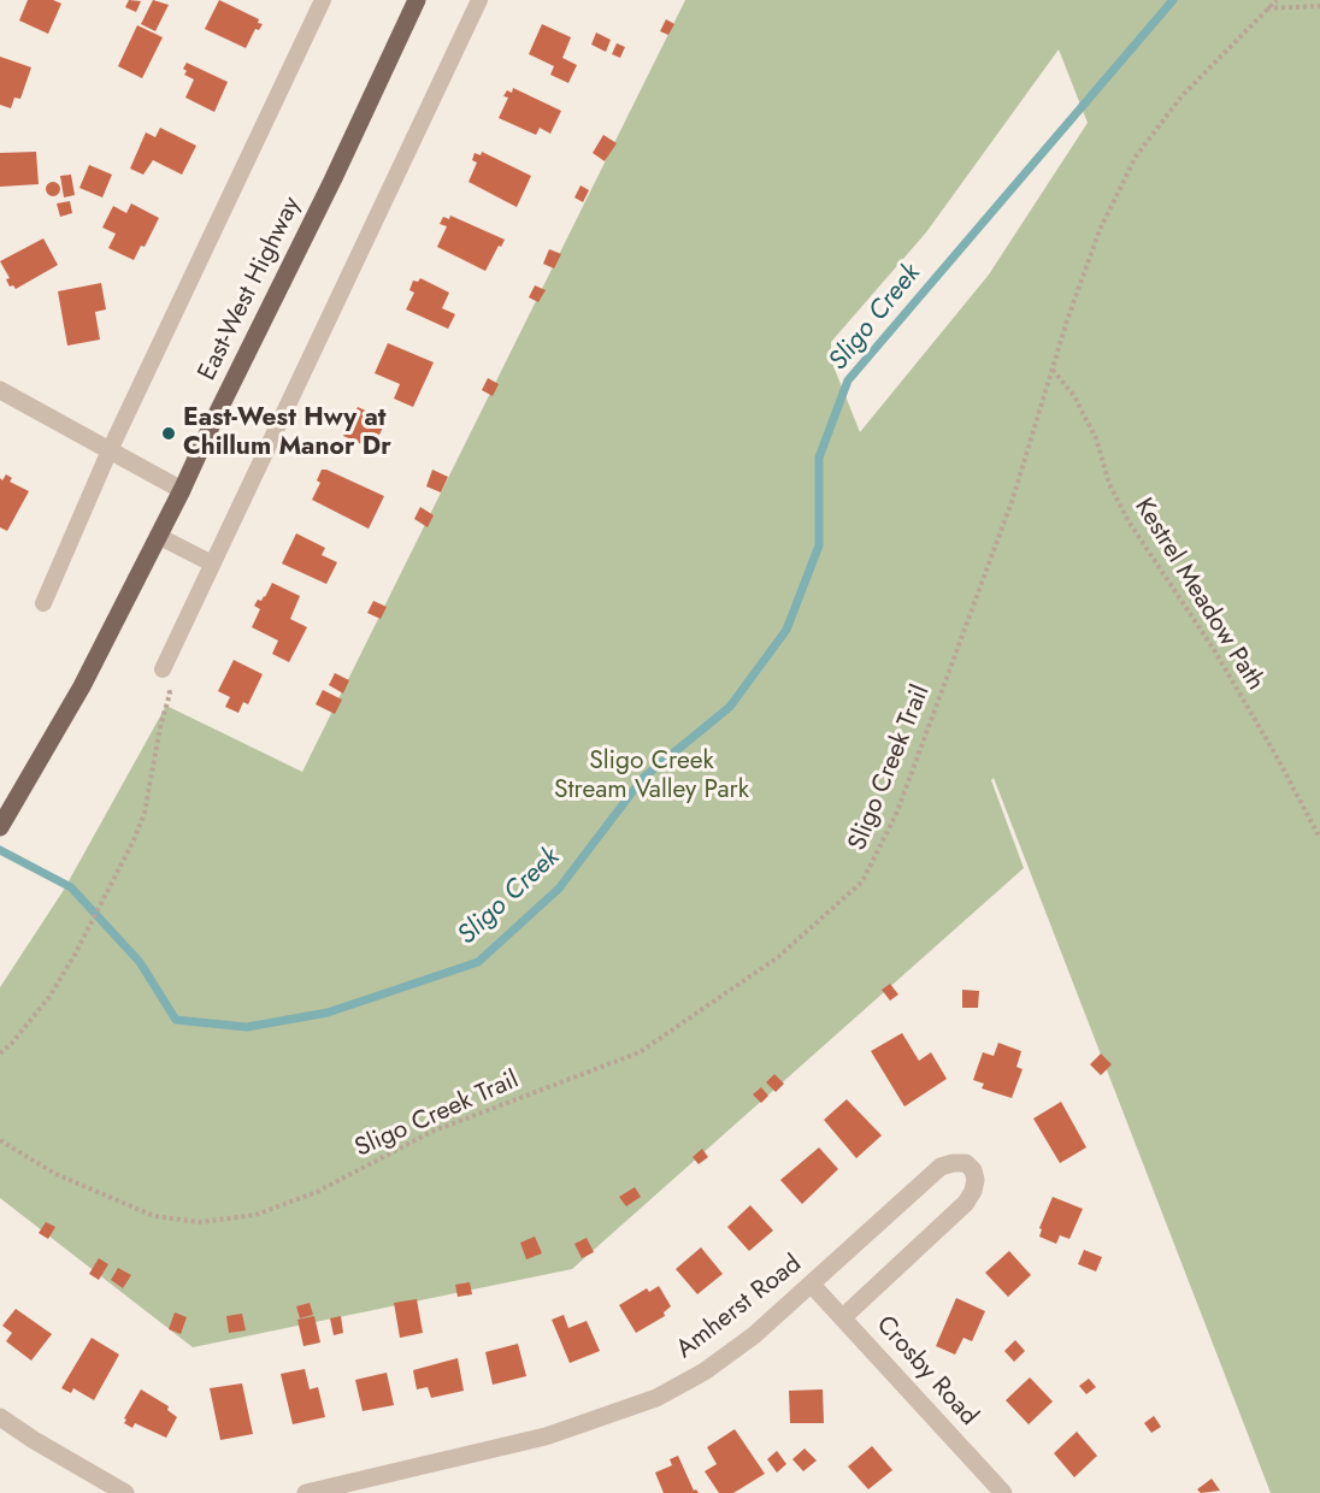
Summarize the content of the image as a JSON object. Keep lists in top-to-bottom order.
{
  "streets": {
    "main road": ["East-West Highway"],
    "street": ["Amherst Road", "Crosby Road"],
    "path": ["Kestrel Meadow Path", "Sligo Creek Trail"]
  },
  "crossings": [
    ["Kestrel Meadow Path", "Sligo Creek Trail"],
    ["Amherst Road", "Crosby Road"]
  ],
  "water": ["Sligo Creek"],
  "parks": ["Sligo Creek Stream Valley Park"],
  "places": ["East-West Hwy at Chillum Manor Dr"]
}
